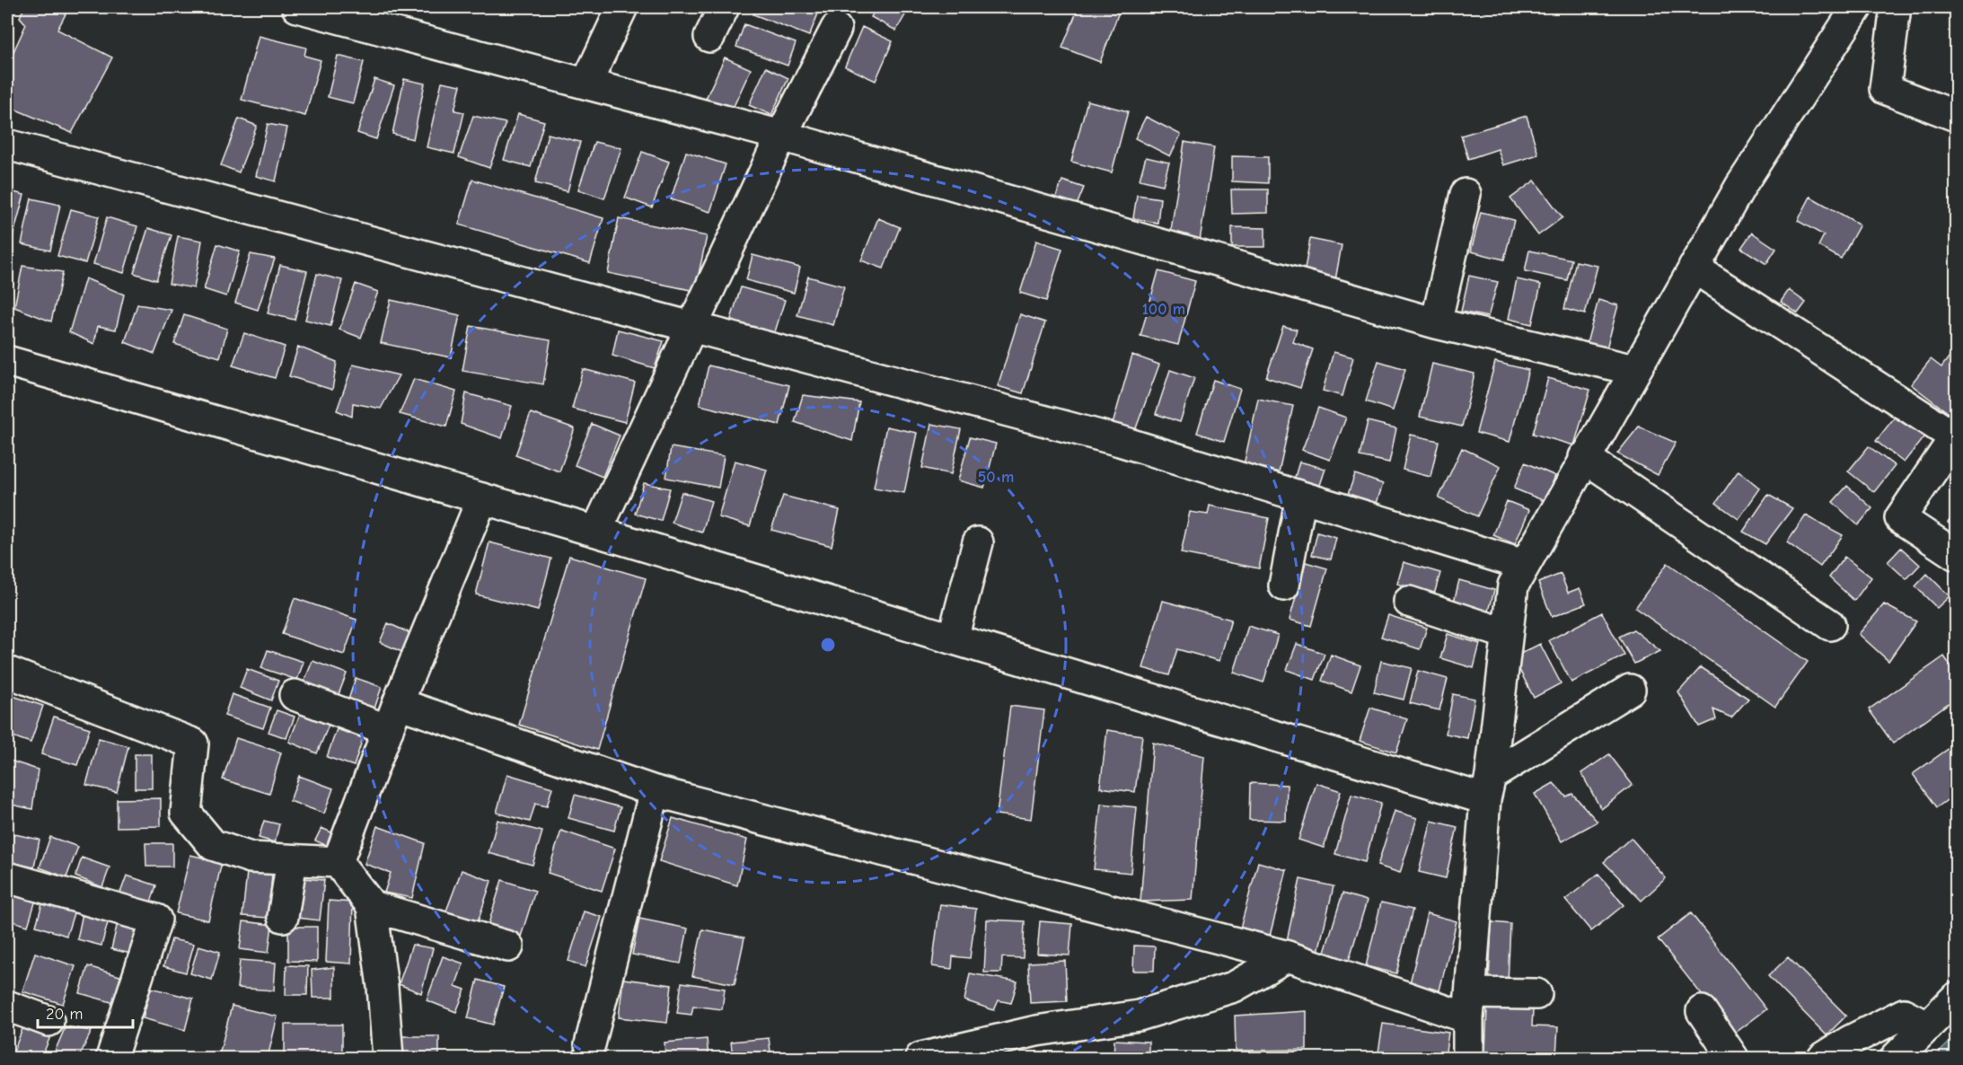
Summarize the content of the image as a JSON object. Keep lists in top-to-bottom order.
{
  "scale_bar": "20 m",
  "rings": ["100 m", "50 m"]
}
